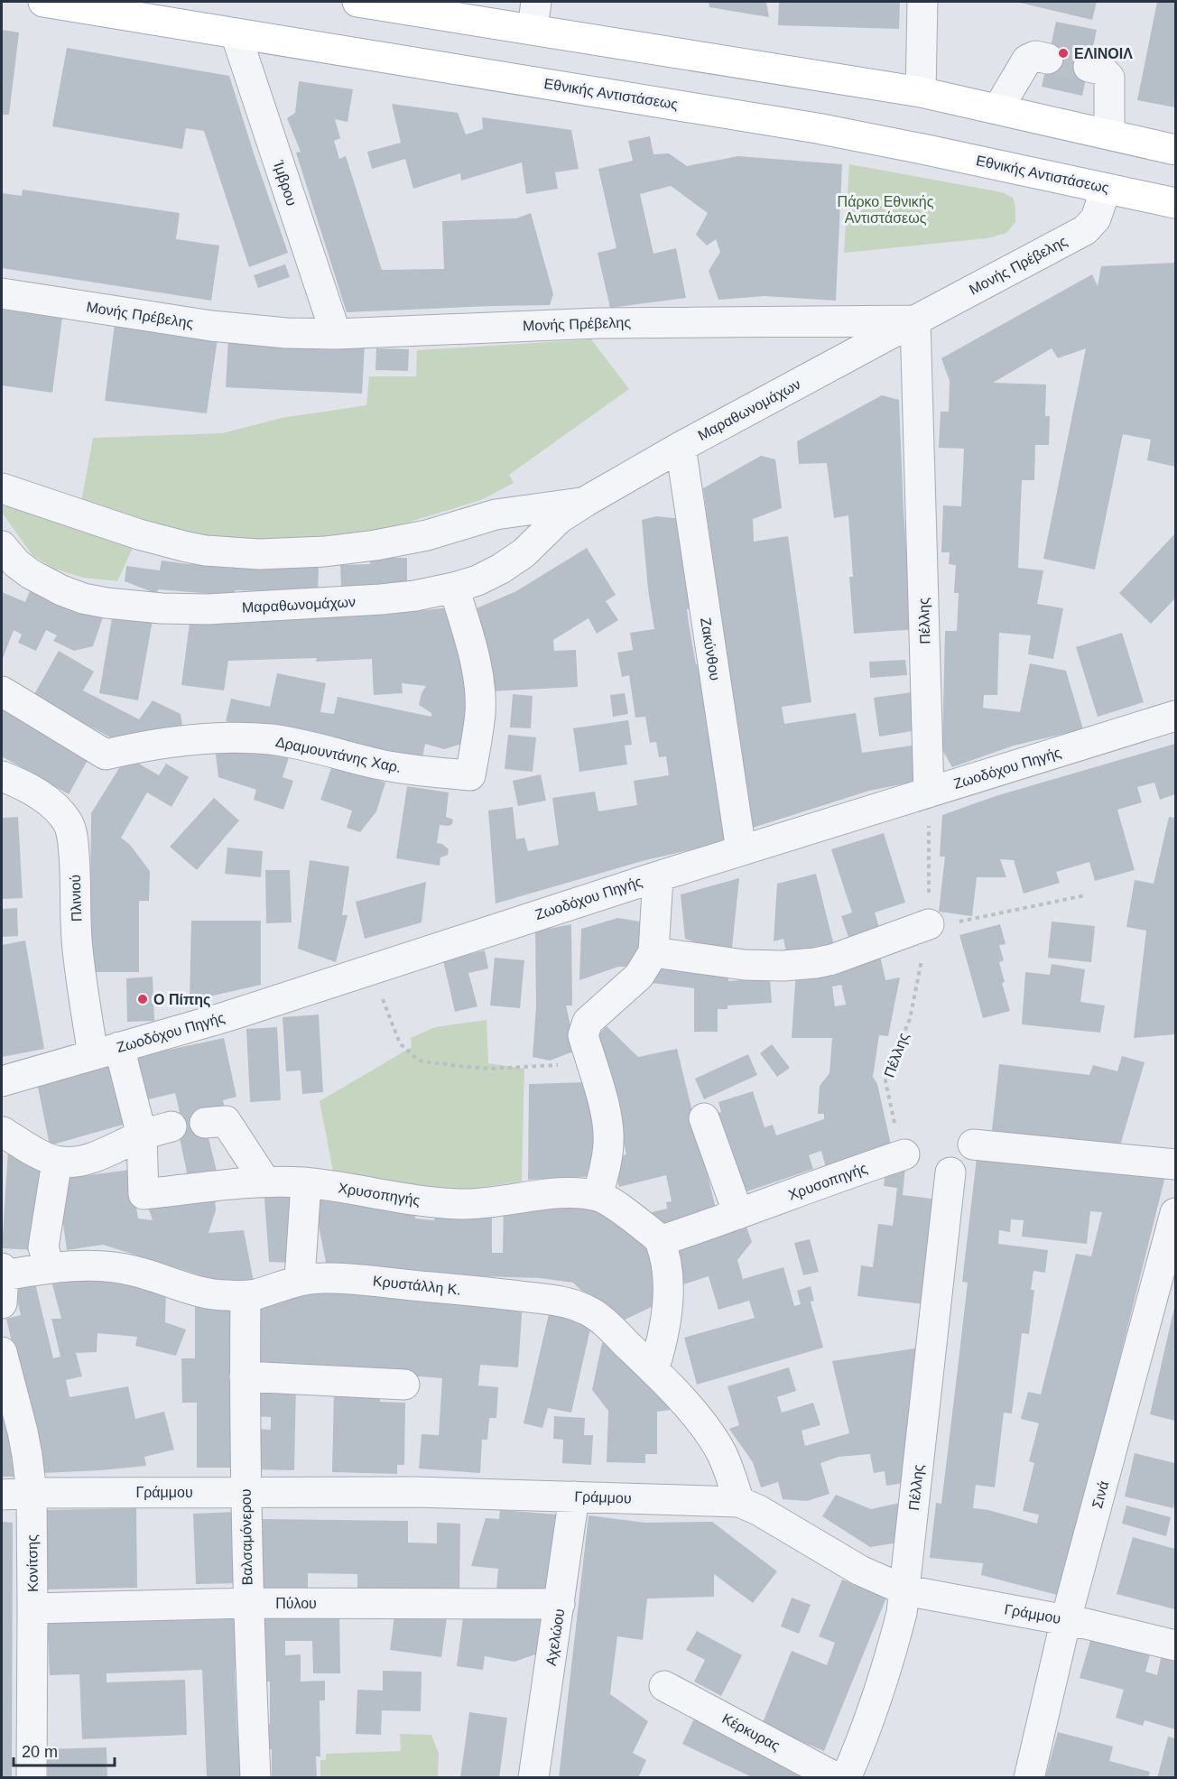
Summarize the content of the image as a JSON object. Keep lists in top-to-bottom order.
{
  "streets": {
    "main road": ["Εθνικής Αντιστάσεως"],
    "street": [
      "Ίμβρου",
      "Μονής Πρέβελης",
      "Μαραθωνομάχων",
      "Πέλλης",
      "Ζακύνθου",
      "Δραμουντάνης Χαρ.",
      "Ζωοδόχου Πηγής",
      "Πλινιού",
      "Χρυσοπηγής",
      "Κρυστάλλη Κ.",
      "Γράμμου",
      "Σινά",
      "Βαλσαμόνερου",
      "Κονίτσης",
      "Πύλου",
      "Αχελώου",
      "Κέρκυρας"
    ]
  },
  "crossings": [
    ["Εθνικής Αντιστάσεως", "Ίμβρου"],
    ["Εθνικής Αντιστάσεως", "Μονής Πρέβελης"],
    ["Ίμβρου", "Μονής Πρέβελης"],
    ["Μονής Πρέβελης", "Μαραθωνομάχων"],
    ["Μονής Πρέβελης", "Πέλλης"],
    ["Μαραθωνομάχων", "Πέλλης"],
    ["Μαραθωνομάχων", "Ζακύνθου"],
    ["Μαραθωνομάχων", "Δραμουντάνης Χαρ."],
    ["Πέλλης", "Ζωοδόχου Πηγής"],
    ["Πέλλης", "Χρυσοπηγής"],
    ["Πέλλης", "Γράμμου"],
    ["Ζακύνθου", "Ζωοδόχου Πηγής"],
    ["Ζωοδόχου Πηγής", "Πλινιού"],
    ["Ζωοδόχου Πηγής", "Χρυσοπηγής"],
    ["Πλινιού", "Χρυσοπηγής"],
    ["Κρυστάλλη Κ.", "Γράμμου"],
    ["Κρυστάλλη Κ.", "Βαλσαμόνερου"],
    ["Γράμμου", "Σινά"],
    ["Γράμμου", "Βαλσαμόνερου"],
    ["Γράμμου", "Κονίτσης"],
    ["Γράμμου", "Αχελώου"],
    ["Βαλσαμόνερου", "Πύλου"],
    ["Κονίτσης", "Πύλου"],
    ["Πύλου", "Αχελώου"]
  ],
  "parks": ["Πάρκο Εθνικής Αντιστάσεως"],
  "places": ["ΕΛΙΝΟΙΛ", "Ο Πίπης"],
  "scale_bar": "20 m"
}
